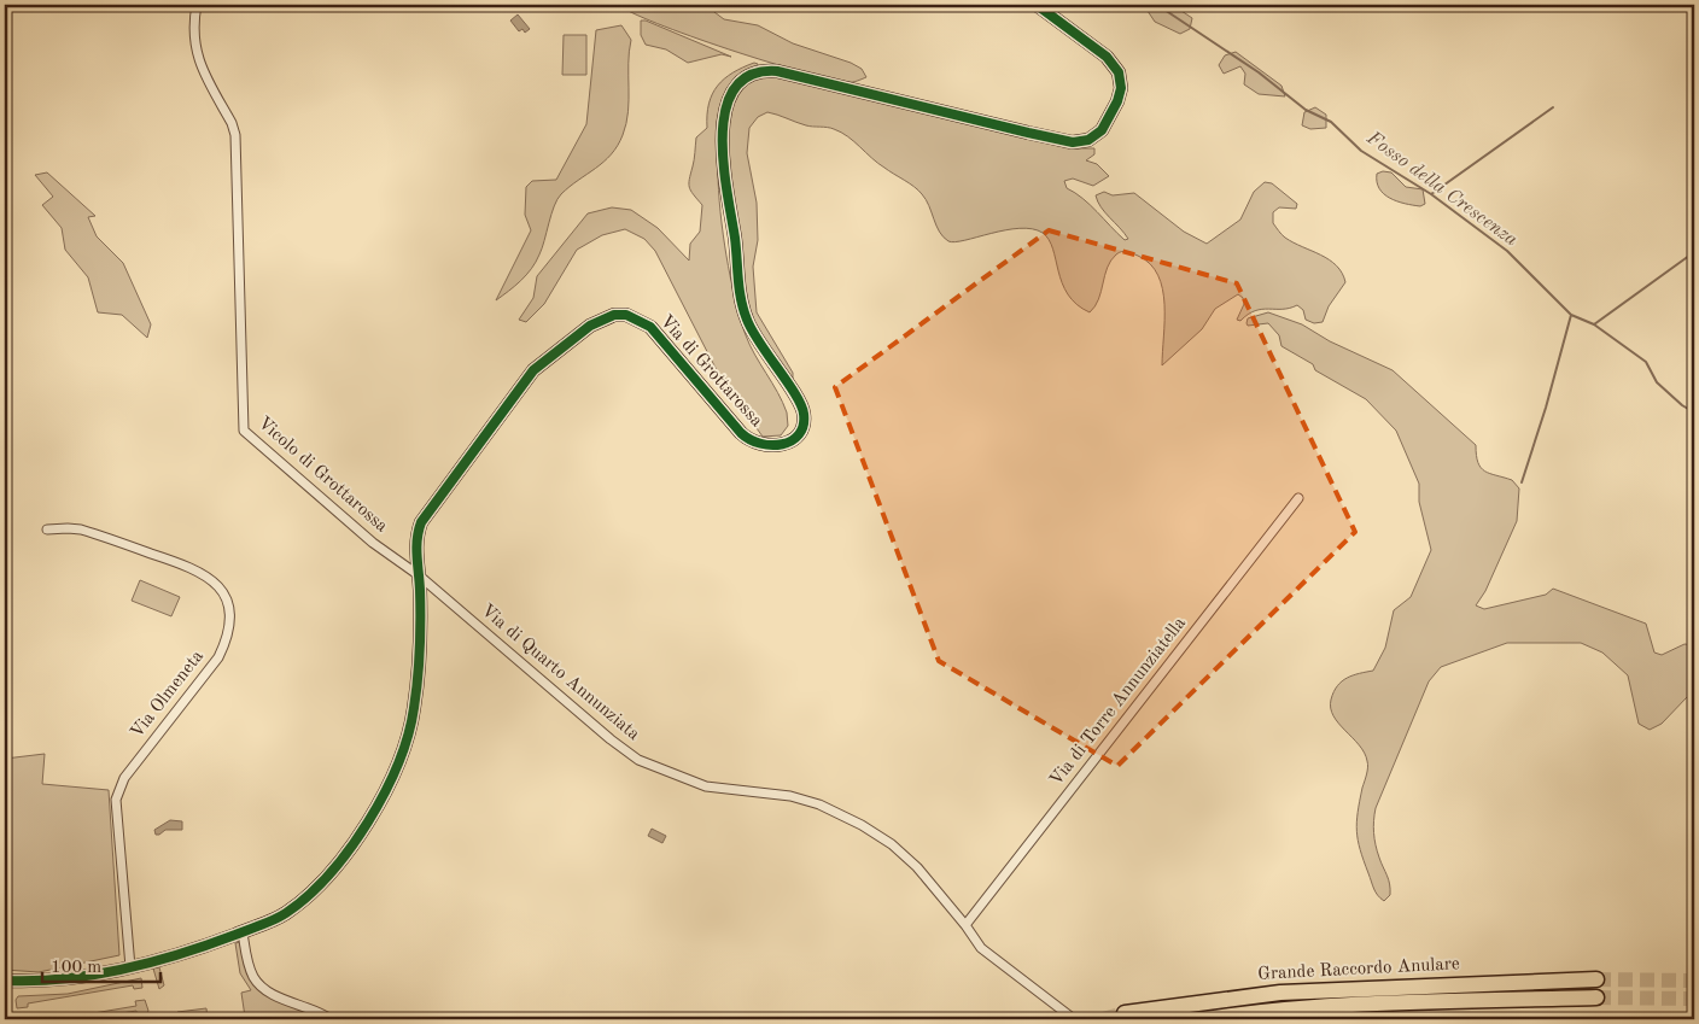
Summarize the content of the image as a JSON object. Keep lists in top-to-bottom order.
{
  "streets": {
    "highway": ["Grande Raccordo Anulare"],
    "street": [
      "Via di Grottarossa",
      "Vicolo di Grottarossa",
      "Via di Quarto Annunziata",
      "Via Olmeneta",
      "Via di Torre Annunziatella"
    ]
  },
  "crossings": [
    ["Via di Grottarossa", "Vicolo di Grottarossa"],
    ["Via di Grottarossa", "Via di Quarto Annunziata"],
    ["Via di Grottarossa", "Via Olmeneta"],
    ["Vicolo di Grottarossa", "Via di Quarto Annunziata"],
    ["Via di Quarto Annunziata", "Via di Torre Annunziatella"]
  ],
  "water": ["Fosso della Crescenza"],
  "scale_bar": "100 m"
}
